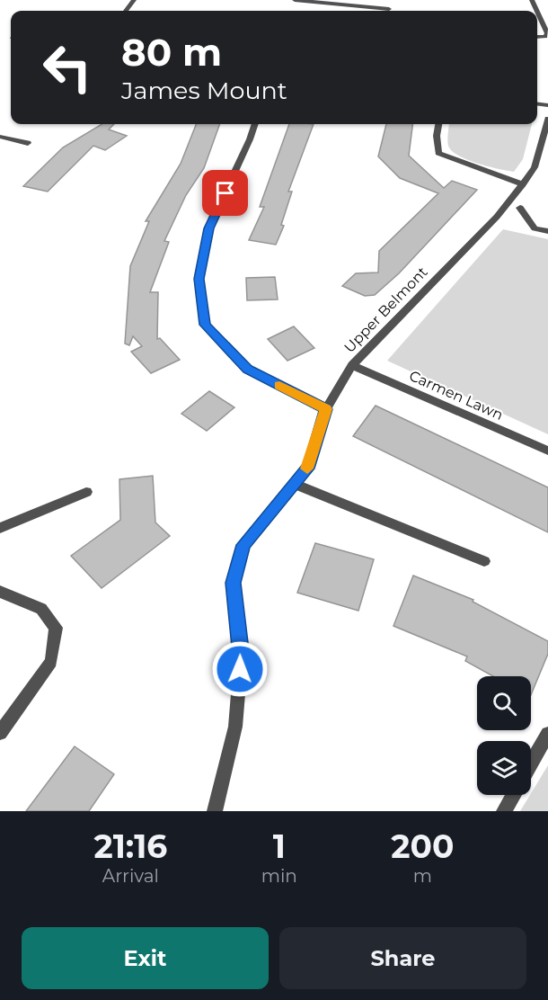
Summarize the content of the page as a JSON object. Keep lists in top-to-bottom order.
{
  "streets": {
    "street": ["Upper Belmont", "Carmen Lawn"]
  },
  "crossings": [
    ["Upper Belmont", "Carmen Lawn"]
  ],
  "page": {
    "turn": ["80 m", "James Mount"],
    "eta": [
      "21:16",
      "Arrival",
      "1",
      "min",
      "200",
      "m"
    ],
    "buttons": ["Exit", "Share"]
  }
}
